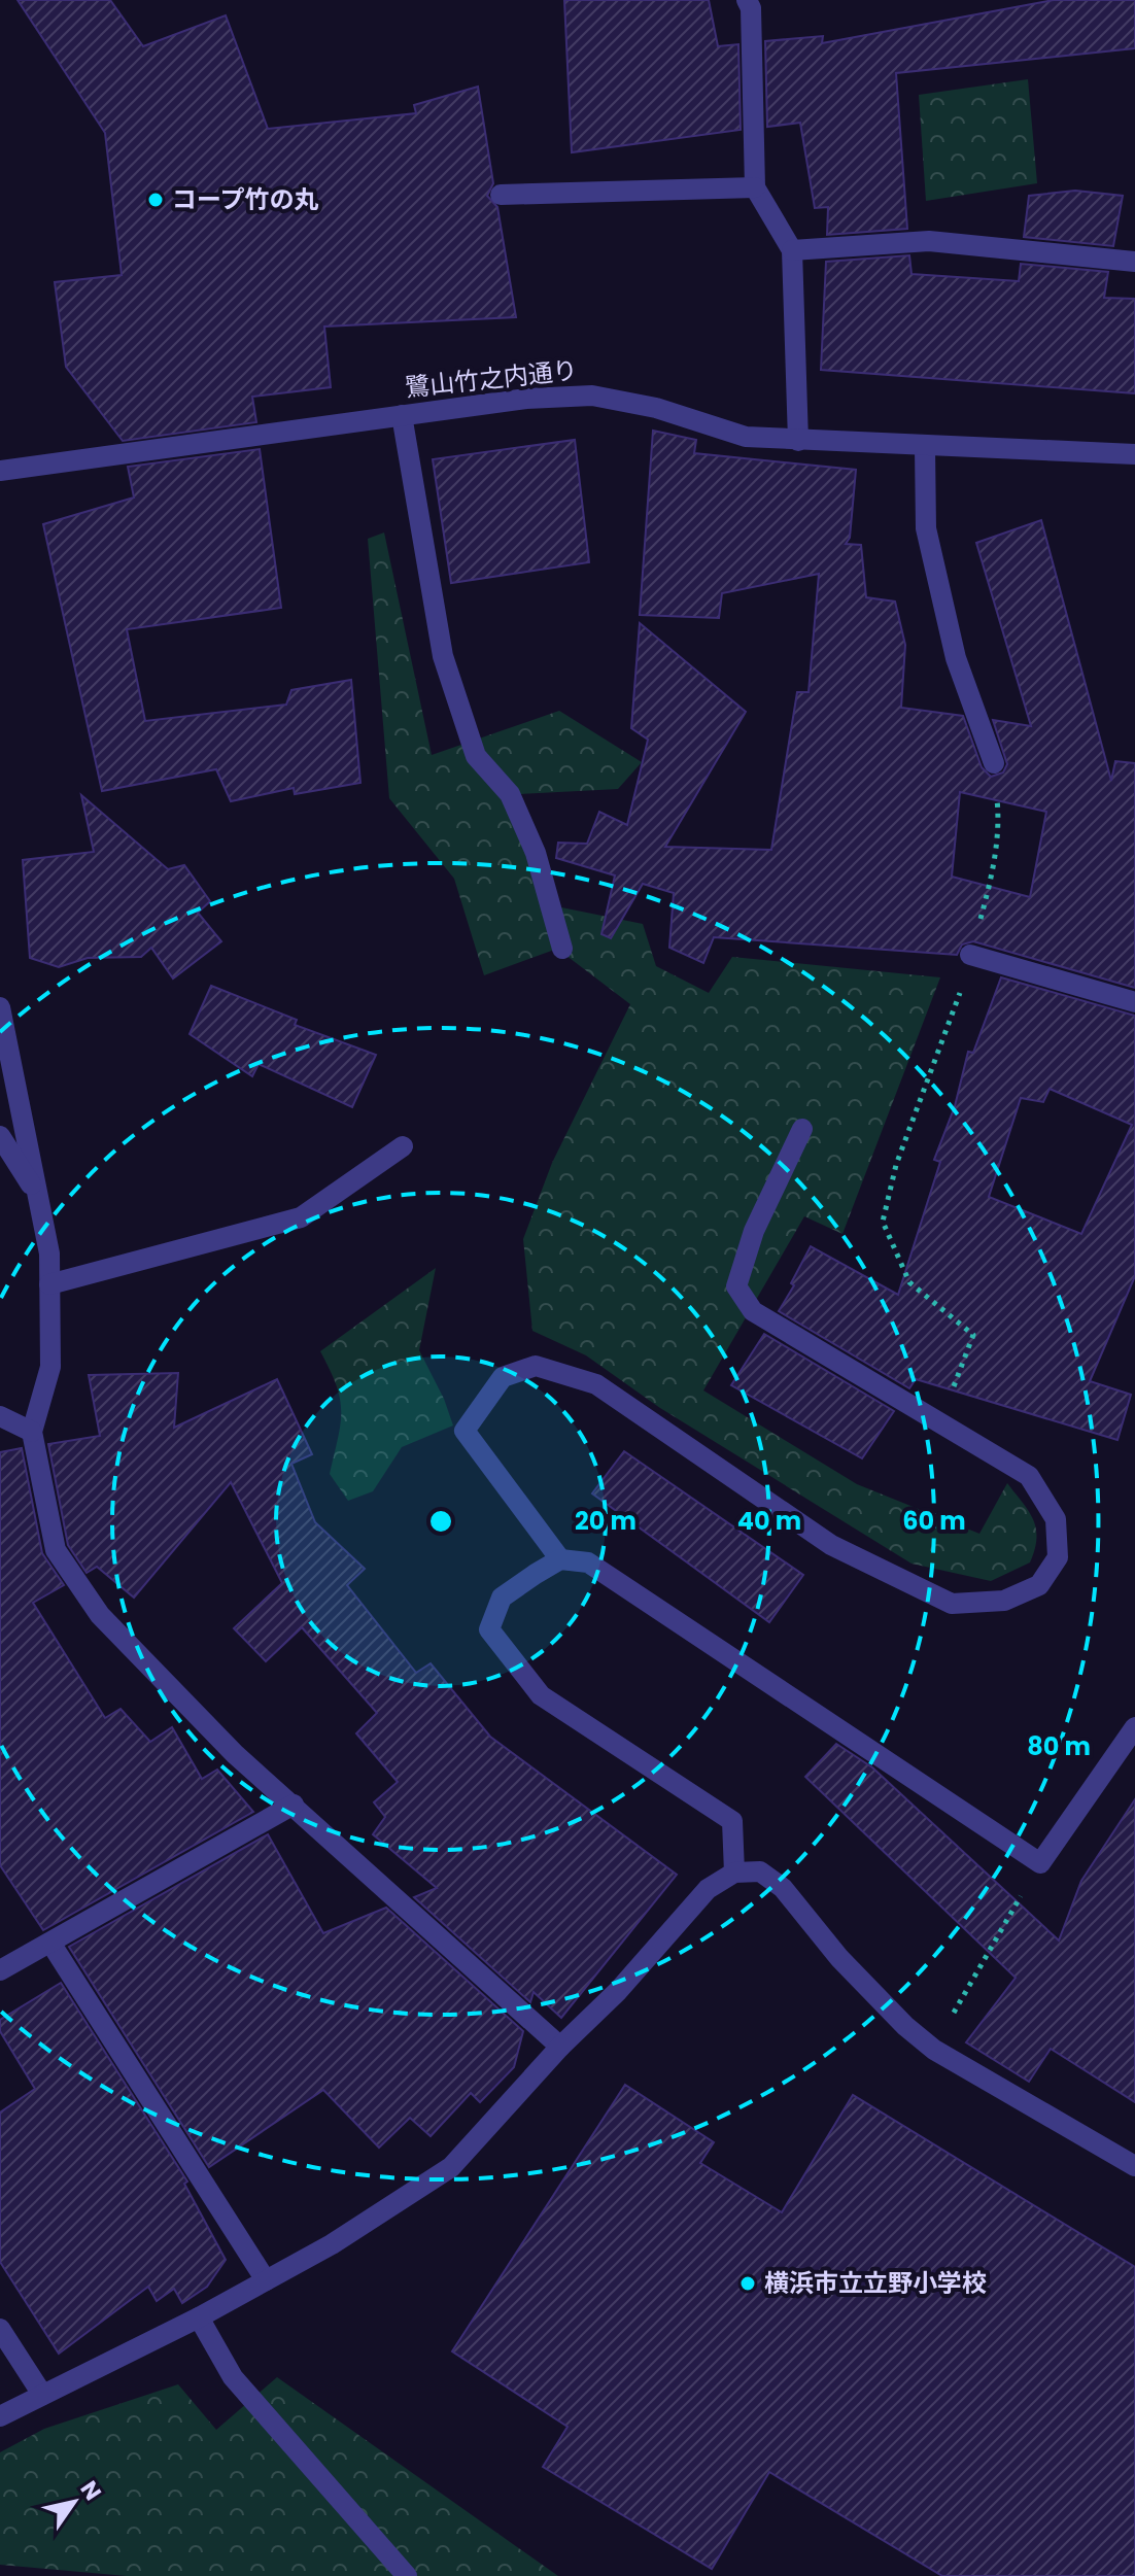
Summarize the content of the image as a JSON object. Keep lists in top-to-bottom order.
{
  "streets": {
    "street": ["鷺山竹之内通り"]
  },
  "places": ["コープ竹の丸", "横浜市立立野小学校"],
  "north": "top right",
  "rings": [
    "20 m",
    "40 m",
    "60 m",
    "80 m"
  ]
}
